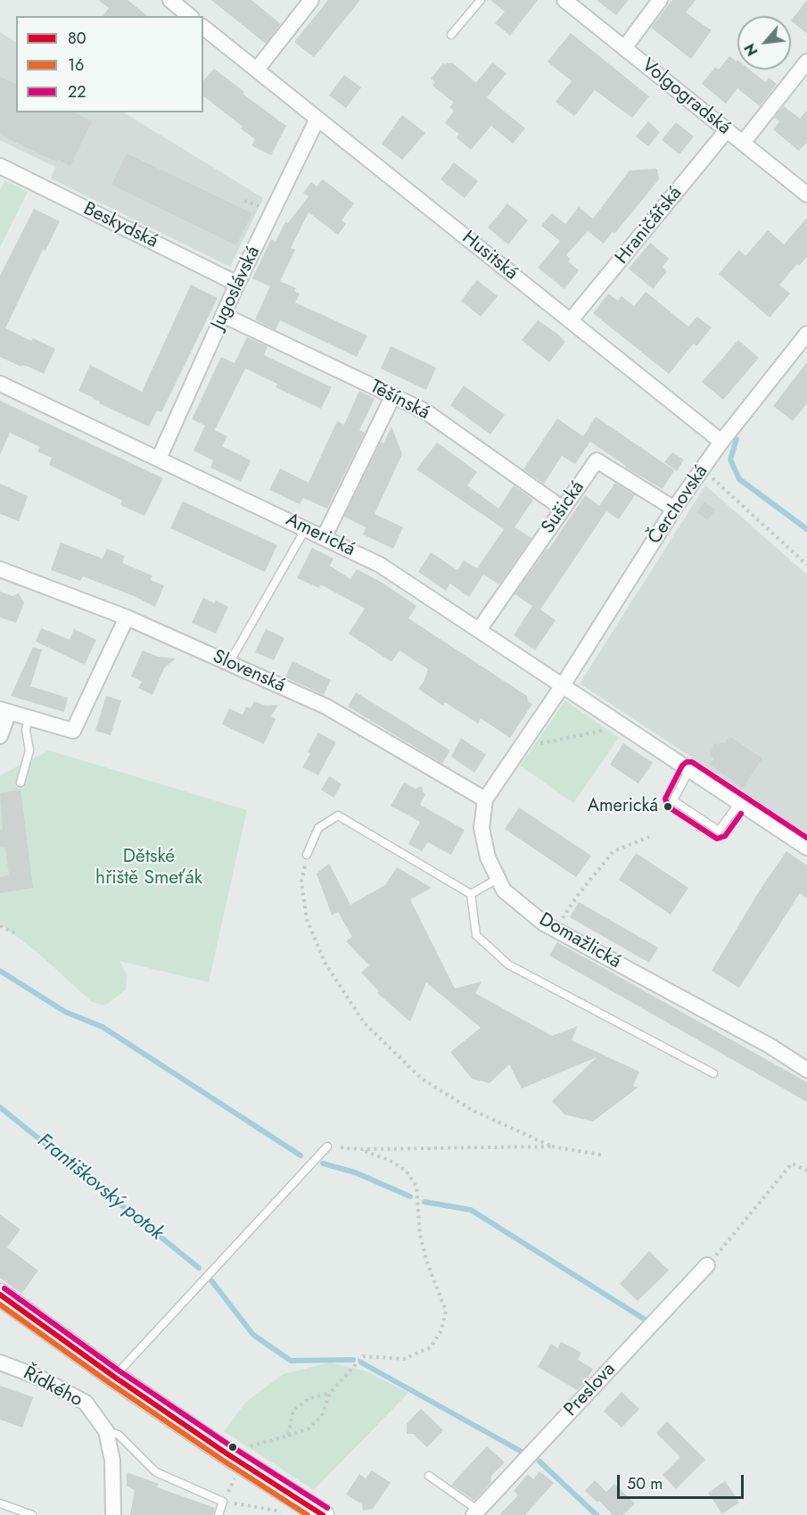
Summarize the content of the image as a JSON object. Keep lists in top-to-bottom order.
{
  "streets": {
    "street": [
      "Volgogradská",
      "Beskydská",
      "Hraničářská",
      "Husitská",
      "Jugoslávská",
      "Těšínská",
      "Čerchovská",
      "Sušická",
      "Americká",
      "Slovenská",
      "Domažlická",
      "Řídkého",
      "Preslova"
    ]
  },
  "crossings": [
    ["Volgogradská", "Hraničářská"],
    ["Beskydská", "Jugoslávská"],
    ["Hraničářská", "Husitská"],
    ["Husitská", "Jugoslávská"],
    ["Husitská", "Čerchovská"],
    ["Jugoslávská", "Těšínská"],
    ["Jugoslávská", "Americká"],
    ["Těšínská", "Sušická"],
    ["Čerchovská", "Sušická"],
    ["Čerchovská", "Americká"],
    ["Čerchovská", "Domažlická"],
    ["Sušická", "Americká"],
    ["Americká", "Domažlická"],
    ["Slovenská", "Domažlická"]
  ],
  "water": ["Františkovský potok"],
  "parks": ["Dětské hřiště Smeťák"],
  "places": ["Americká"],
  "lines": ["transit line 22", "transit line 80", "transit line 16"],
  "legend": ["80", "16", "22"],
  "scale_bar": "50 m",
  "north": "bottom left"
}
